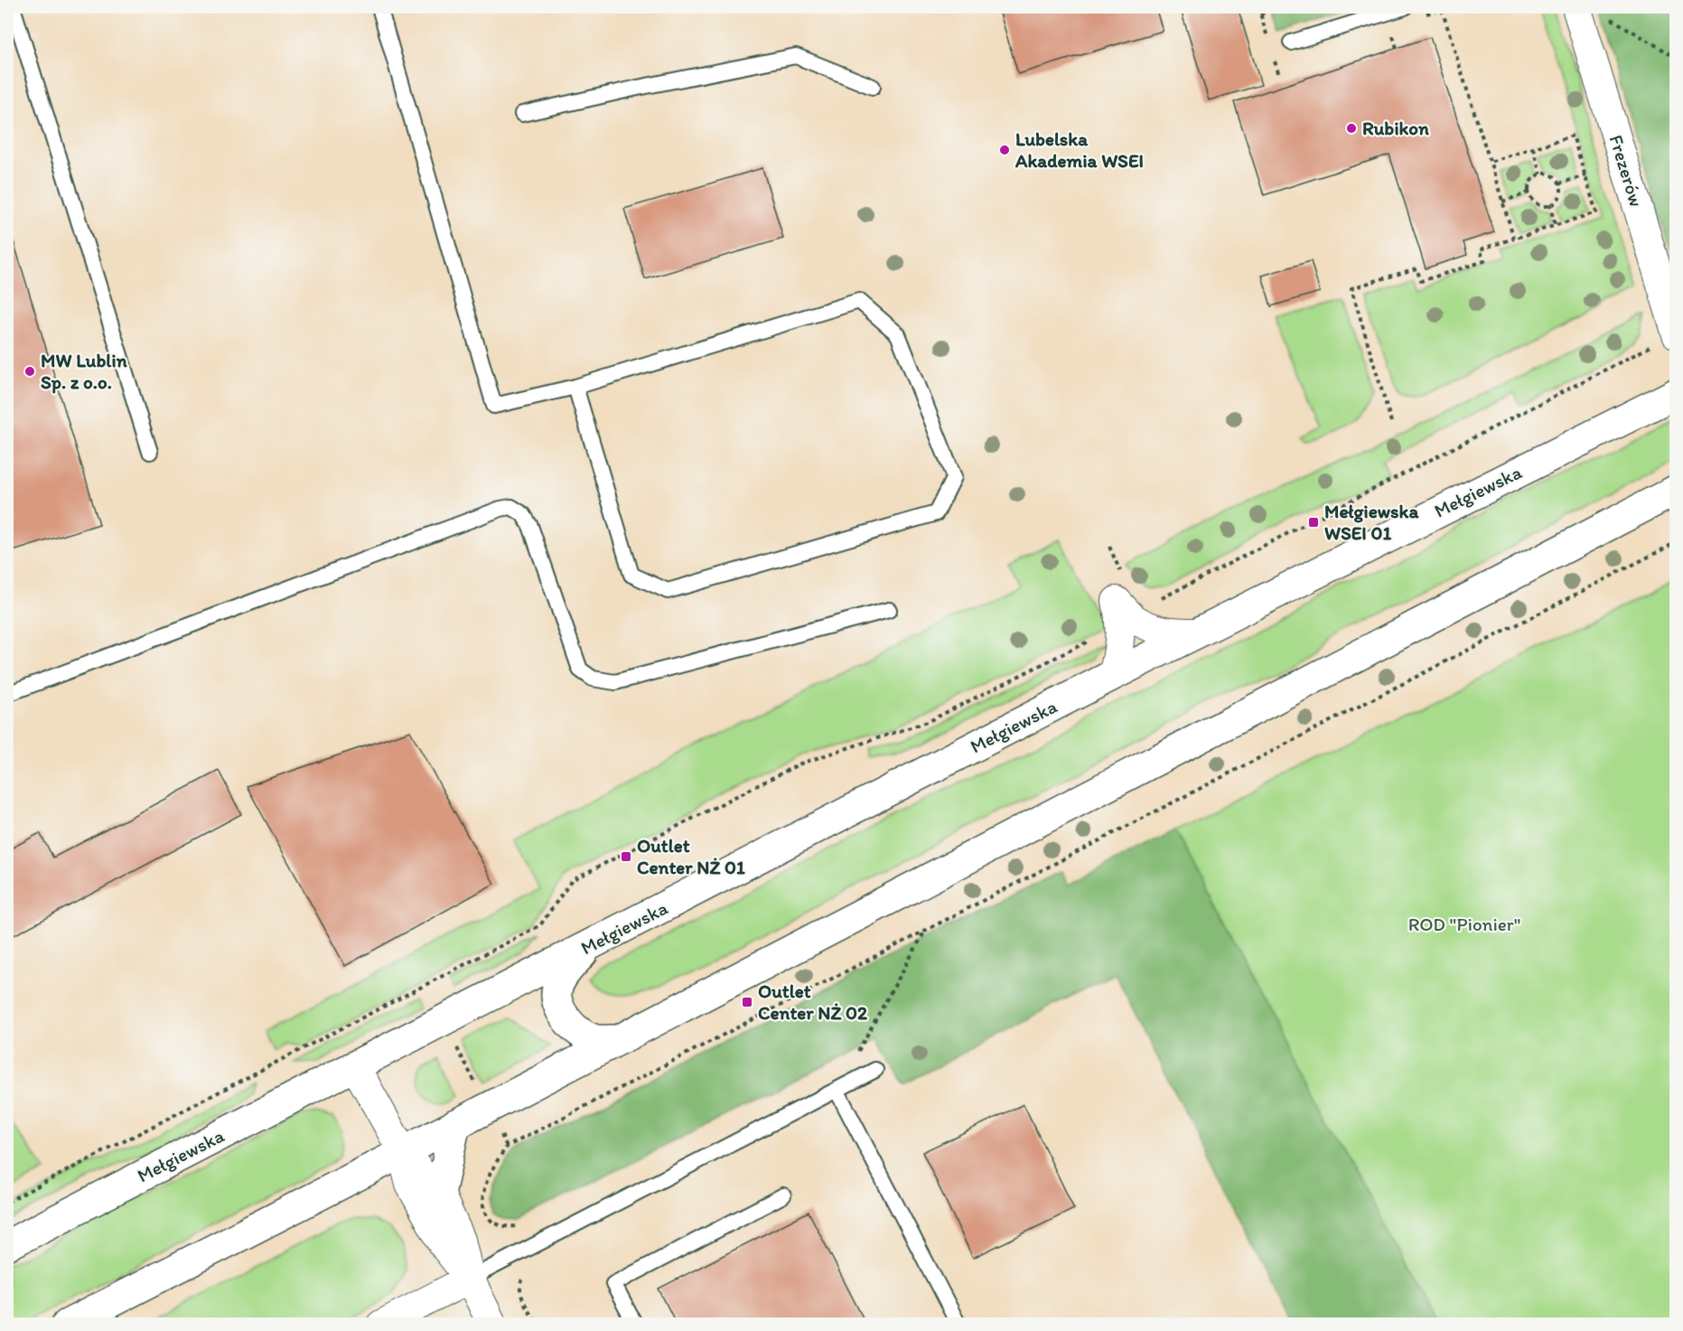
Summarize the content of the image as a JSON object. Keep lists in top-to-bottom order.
{
  "streets": {
    "main road": ["Mełgiewska"],
    "street": ["Frezerów"]
  },
  "parks": ["ROD \"Pionier\""],
  "places": {
    "other": ["Rubikon", "Lubelska Akademia WSEI", "MW Lublin Sp. z o.o."],
    "transit": ["Mełgiewska WSEI 01", "Outlet Center NŻ 01", "Outlet Center NŻ 02"]
  }
}
